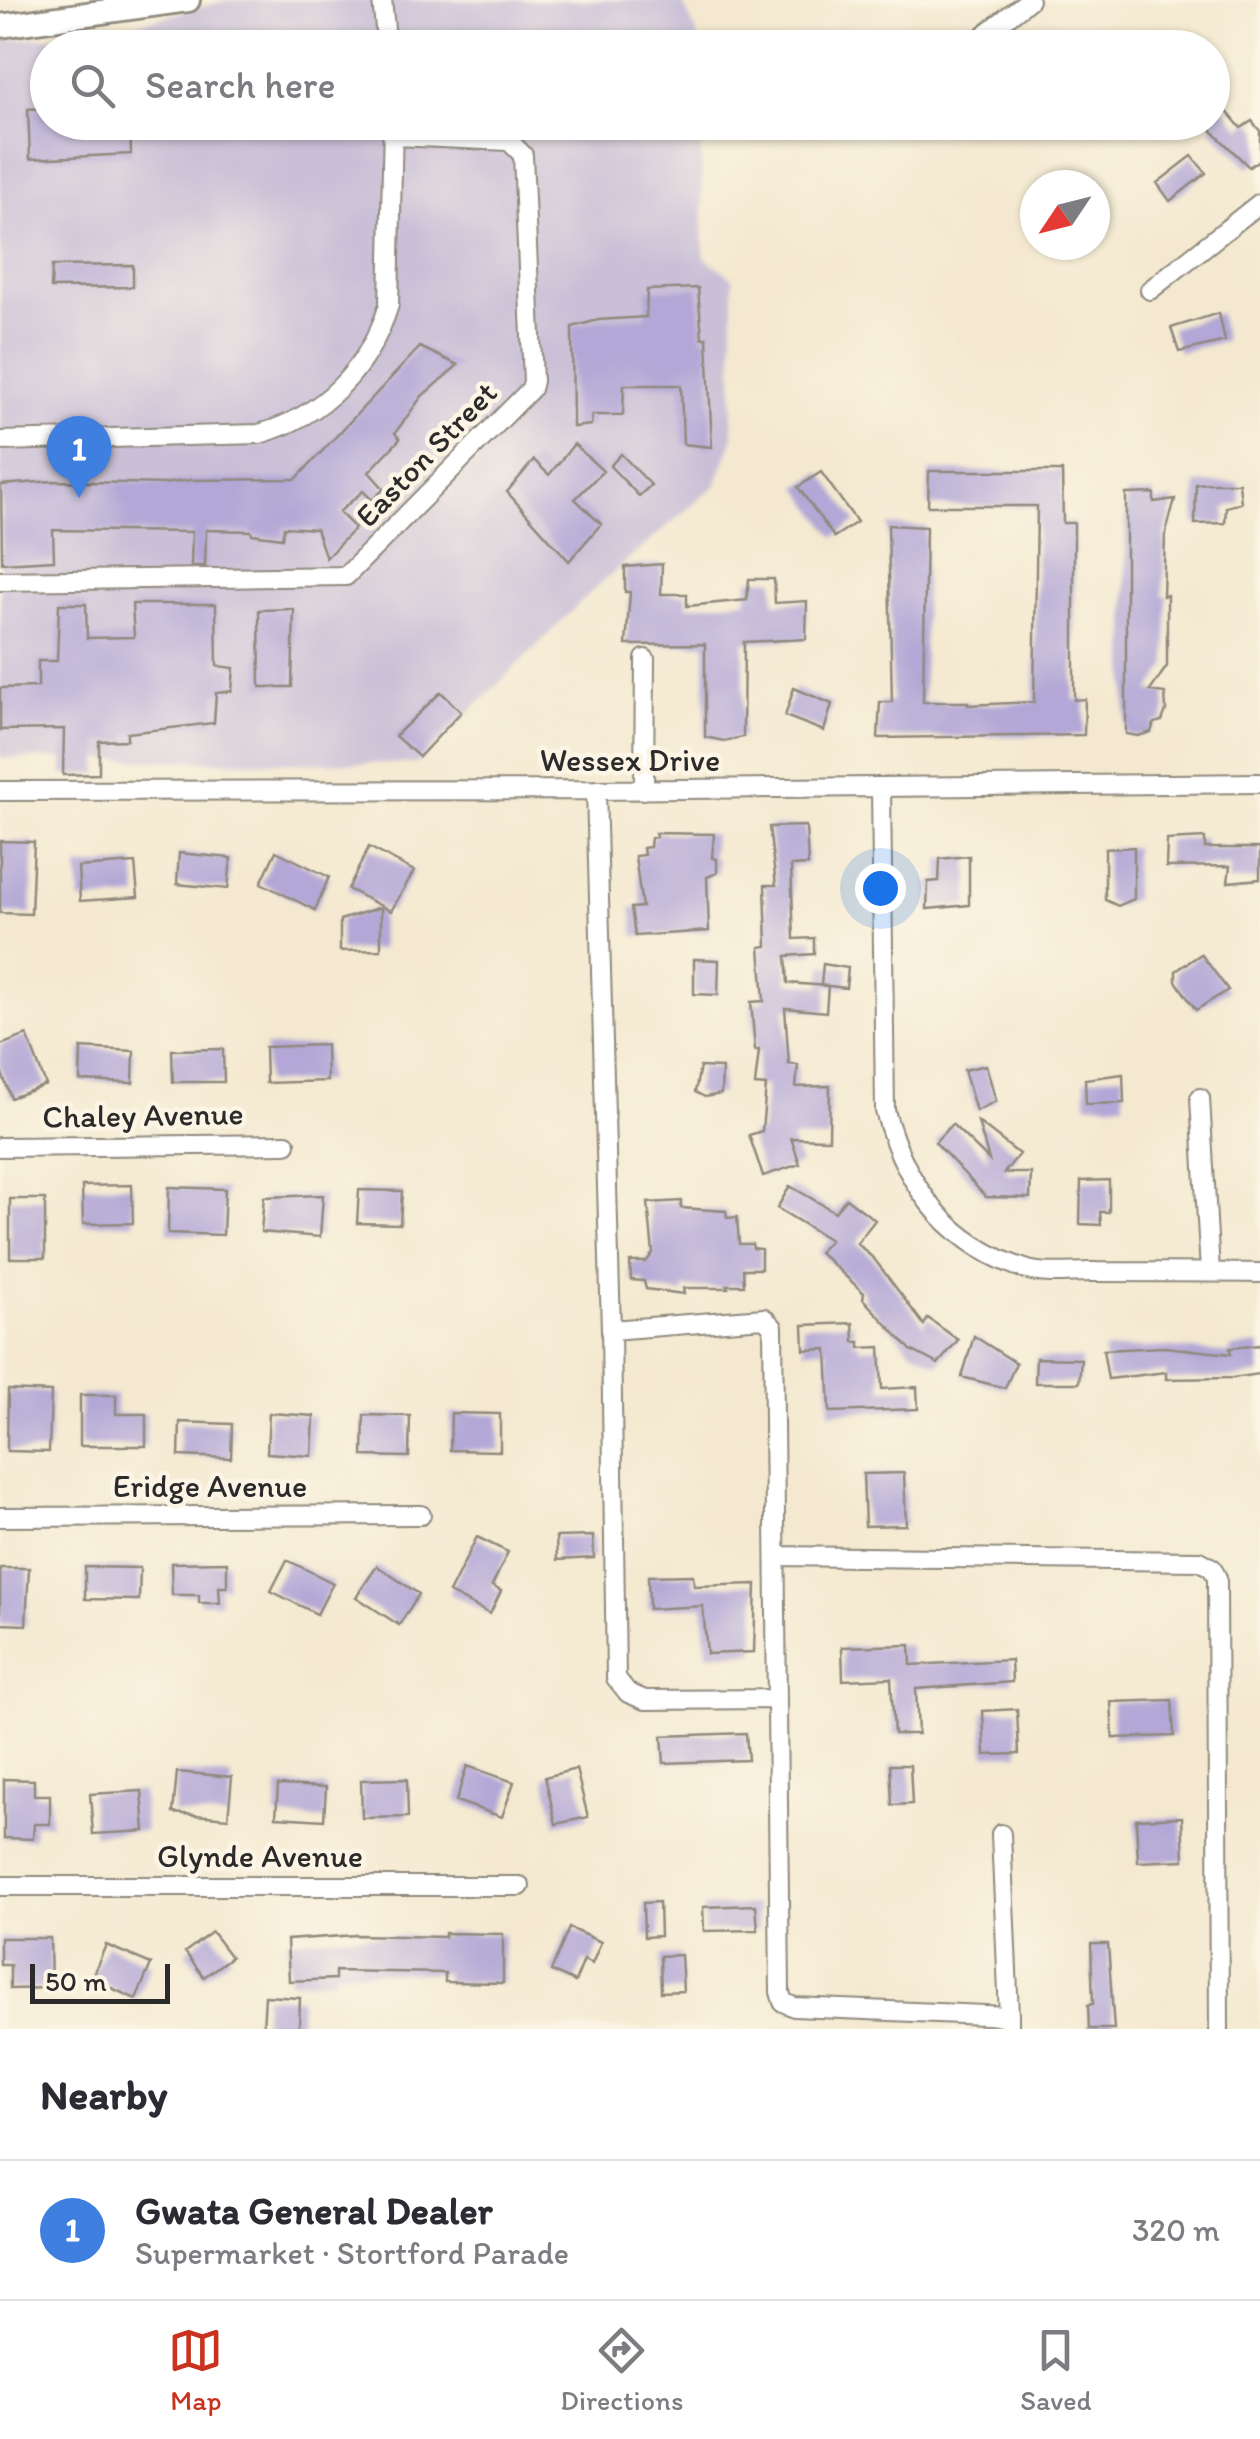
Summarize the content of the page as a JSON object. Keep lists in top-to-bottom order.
{
  "streets": {
    "street": [
      "Easton Street",
      "Wessex Drive",
      "Chaley Avenue",
      "Eridge Avenue",
      "Glynde Avenue"
    ]
  },
  "scale_bar": "50 m",
  "north": "bottom left",
  "page": {
    "search": "Search here",
    "pins": "1",
    "scale": "50 m",
    "heading": "Nearby",
    "list": [
      {
        "mark": "1",
        "name": "Gwata General Dealer",
        "note": "Supermarket · Stortford Parade",
        "value": "320 m"
      }
    ],
    "nav": ["Map", "Directions", "Saved"]
  }
}
